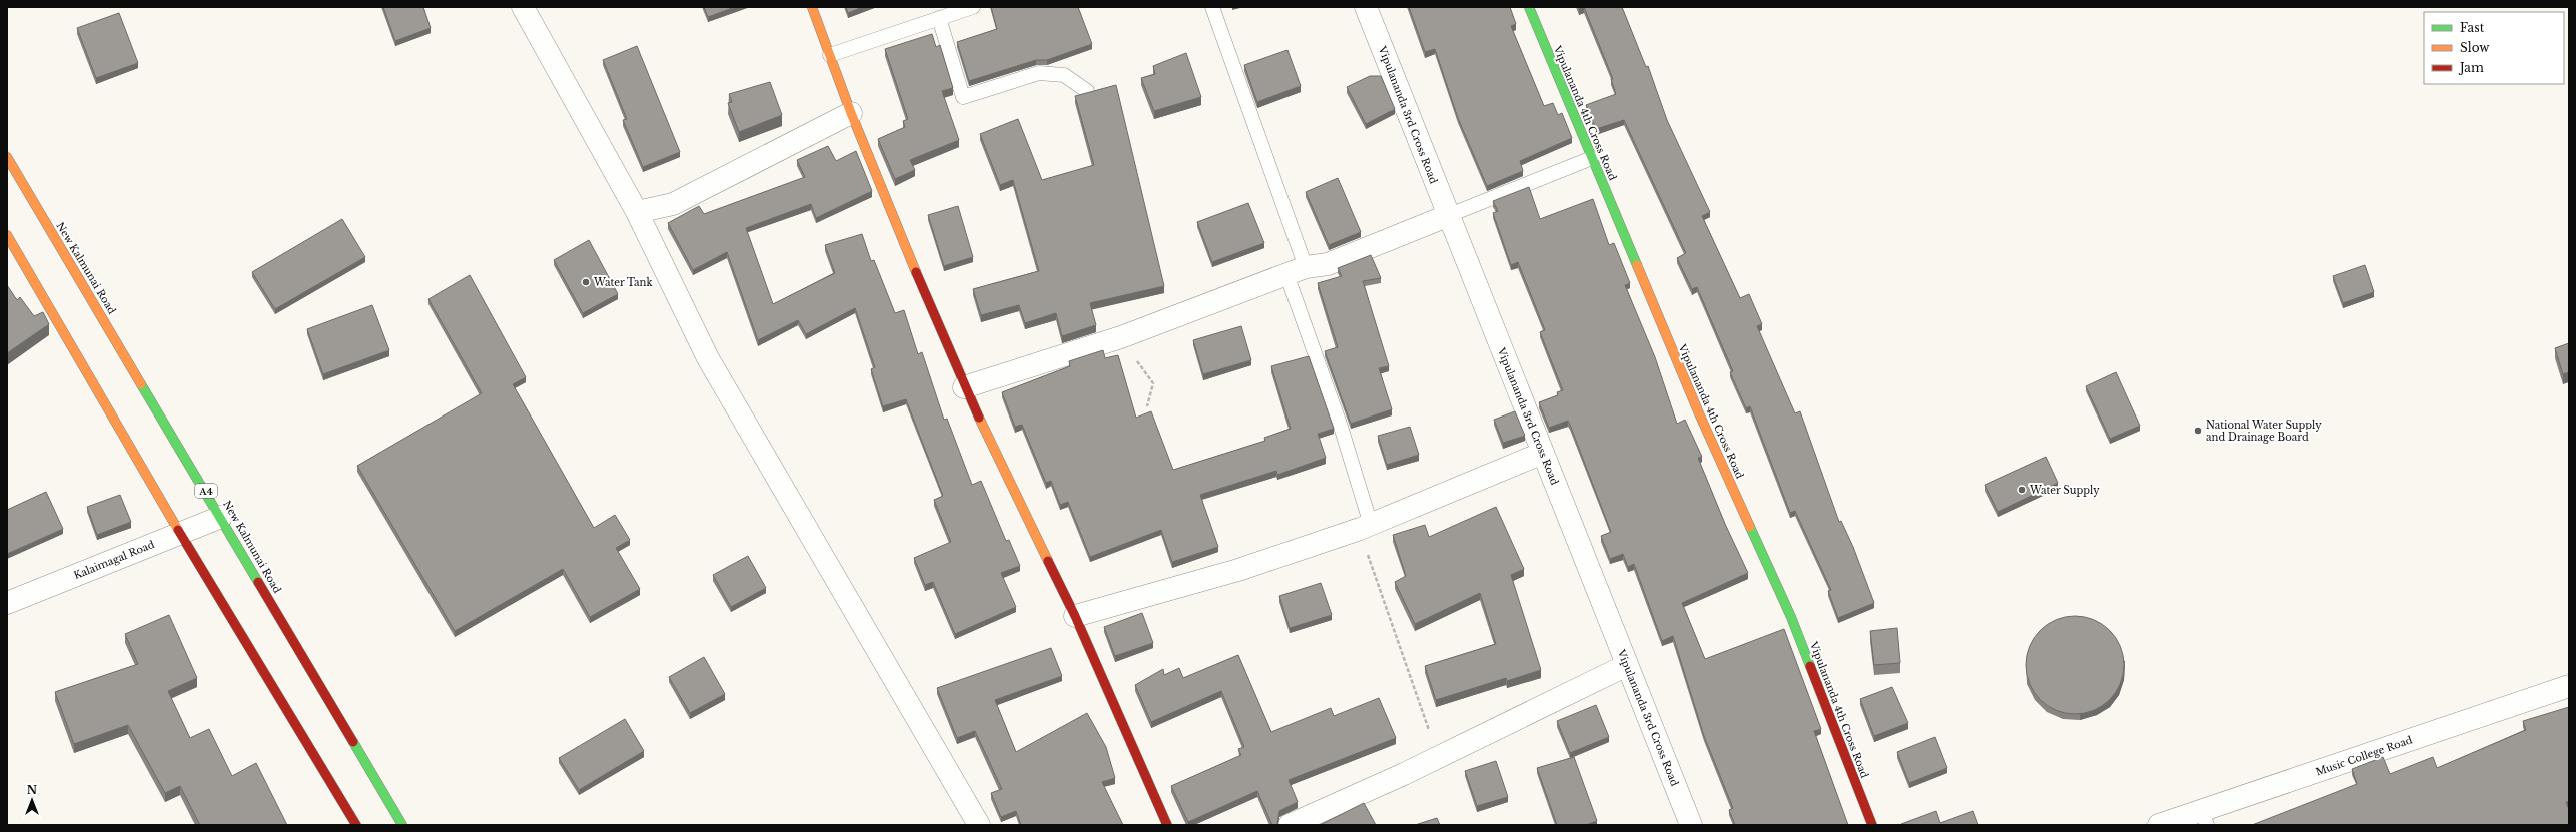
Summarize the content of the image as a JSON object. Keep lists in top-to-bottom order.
{
  "streets": {
    "main road": ["Vipulananda 4th Cross Road", "New Kalmunai Road", "A4"],
    "street": ["Vipulananda 3rd Cross Road", "Kalaimagal Road", "Music College Road"]
  },
  "crossings": [
    ["New Kalmunai Road", "Kalaimagal Road"]
  ],
  "places": ["Water Tank", "National Water Supply and Drainage Board", "Water Supply"],
  "legend": ["Fast", "Slow", "Jam"],
  "north": "top"
}
